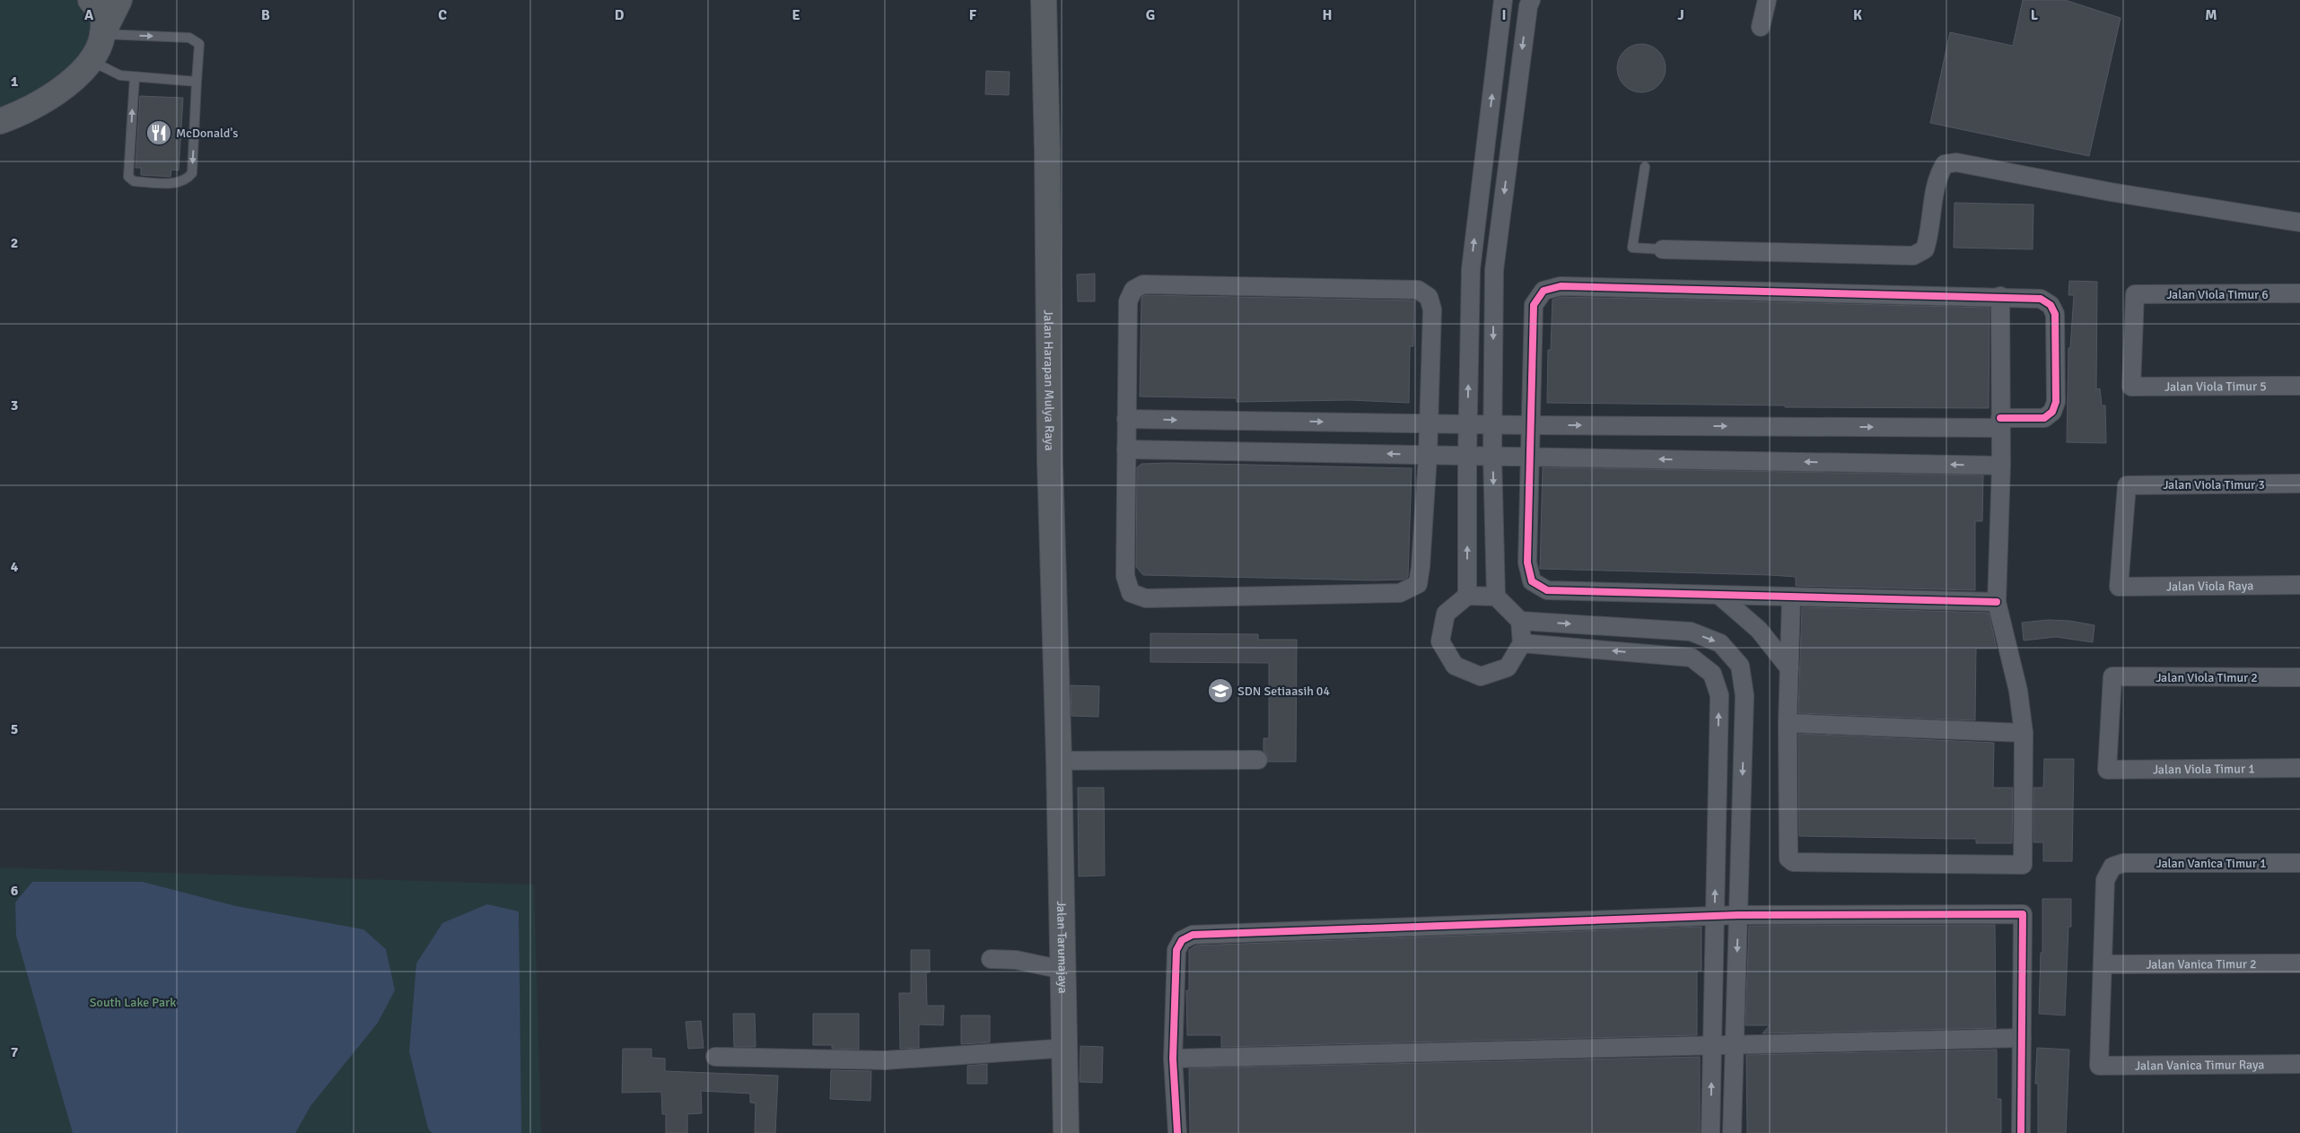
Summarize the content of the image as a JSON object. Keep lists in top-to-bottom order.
{
  "streets": {
    "street": [
      "Jalan Viola Timur 6",
      "Jalan Harapan Mulya Raya",
      "Jalan Viola Timur 5",
      "Jalan Viola Timur 3",
      "Jalan Viola Raya",
      "Jalan Viola Timur 2",
      "Jalan Viola Timur 1",
      "Jalan Vanica Timur 1",
      "Jalan Tarumajaya",
      "Jalan Vanica Timur 2",
      "Jalan Vanica Timur Raya"
    ]
  },
  "crossings": [
    ["Jalan Viola Timur 6", "Jalan Viola Timur 5"],
    ["Jalan Harapan Mulya Raya", "Jalan Tarumajaya"],
    ["Jalan Viola Timur 3", "Jalan Viola Raya"],
    ["Jalan Viola Timur 2", "Jalan Viola Timur 1"],
    ["Jalan Vanica Timur 1", "Jalan Vanica Timur 2"],
    ["Jalan Vanica Timur 1", "Jalan Vanica Timur Raya"],
    ["Jalan Vanica Timur 2", "Jalan Vanica Timur Raya"]
  ],
  "parks": ["South Lake Park"],
  "places": {
    "restaurant": ["McDonald's"],
    "school or university": ["SDN Setiaasih 04"]
  },
  "grid": {
    "columns": [
      "A",
      "B",
      "C",
      "D",
      "E",
      "F",
      "G",
      "H",
      "I",
      "J",
      "K",
      "L",
      "M"
    ],
    "rows": [
      "1",
      "2",
      "3",
      "4",
      "5",
      "6",
      "7"
    ]
  }
}
